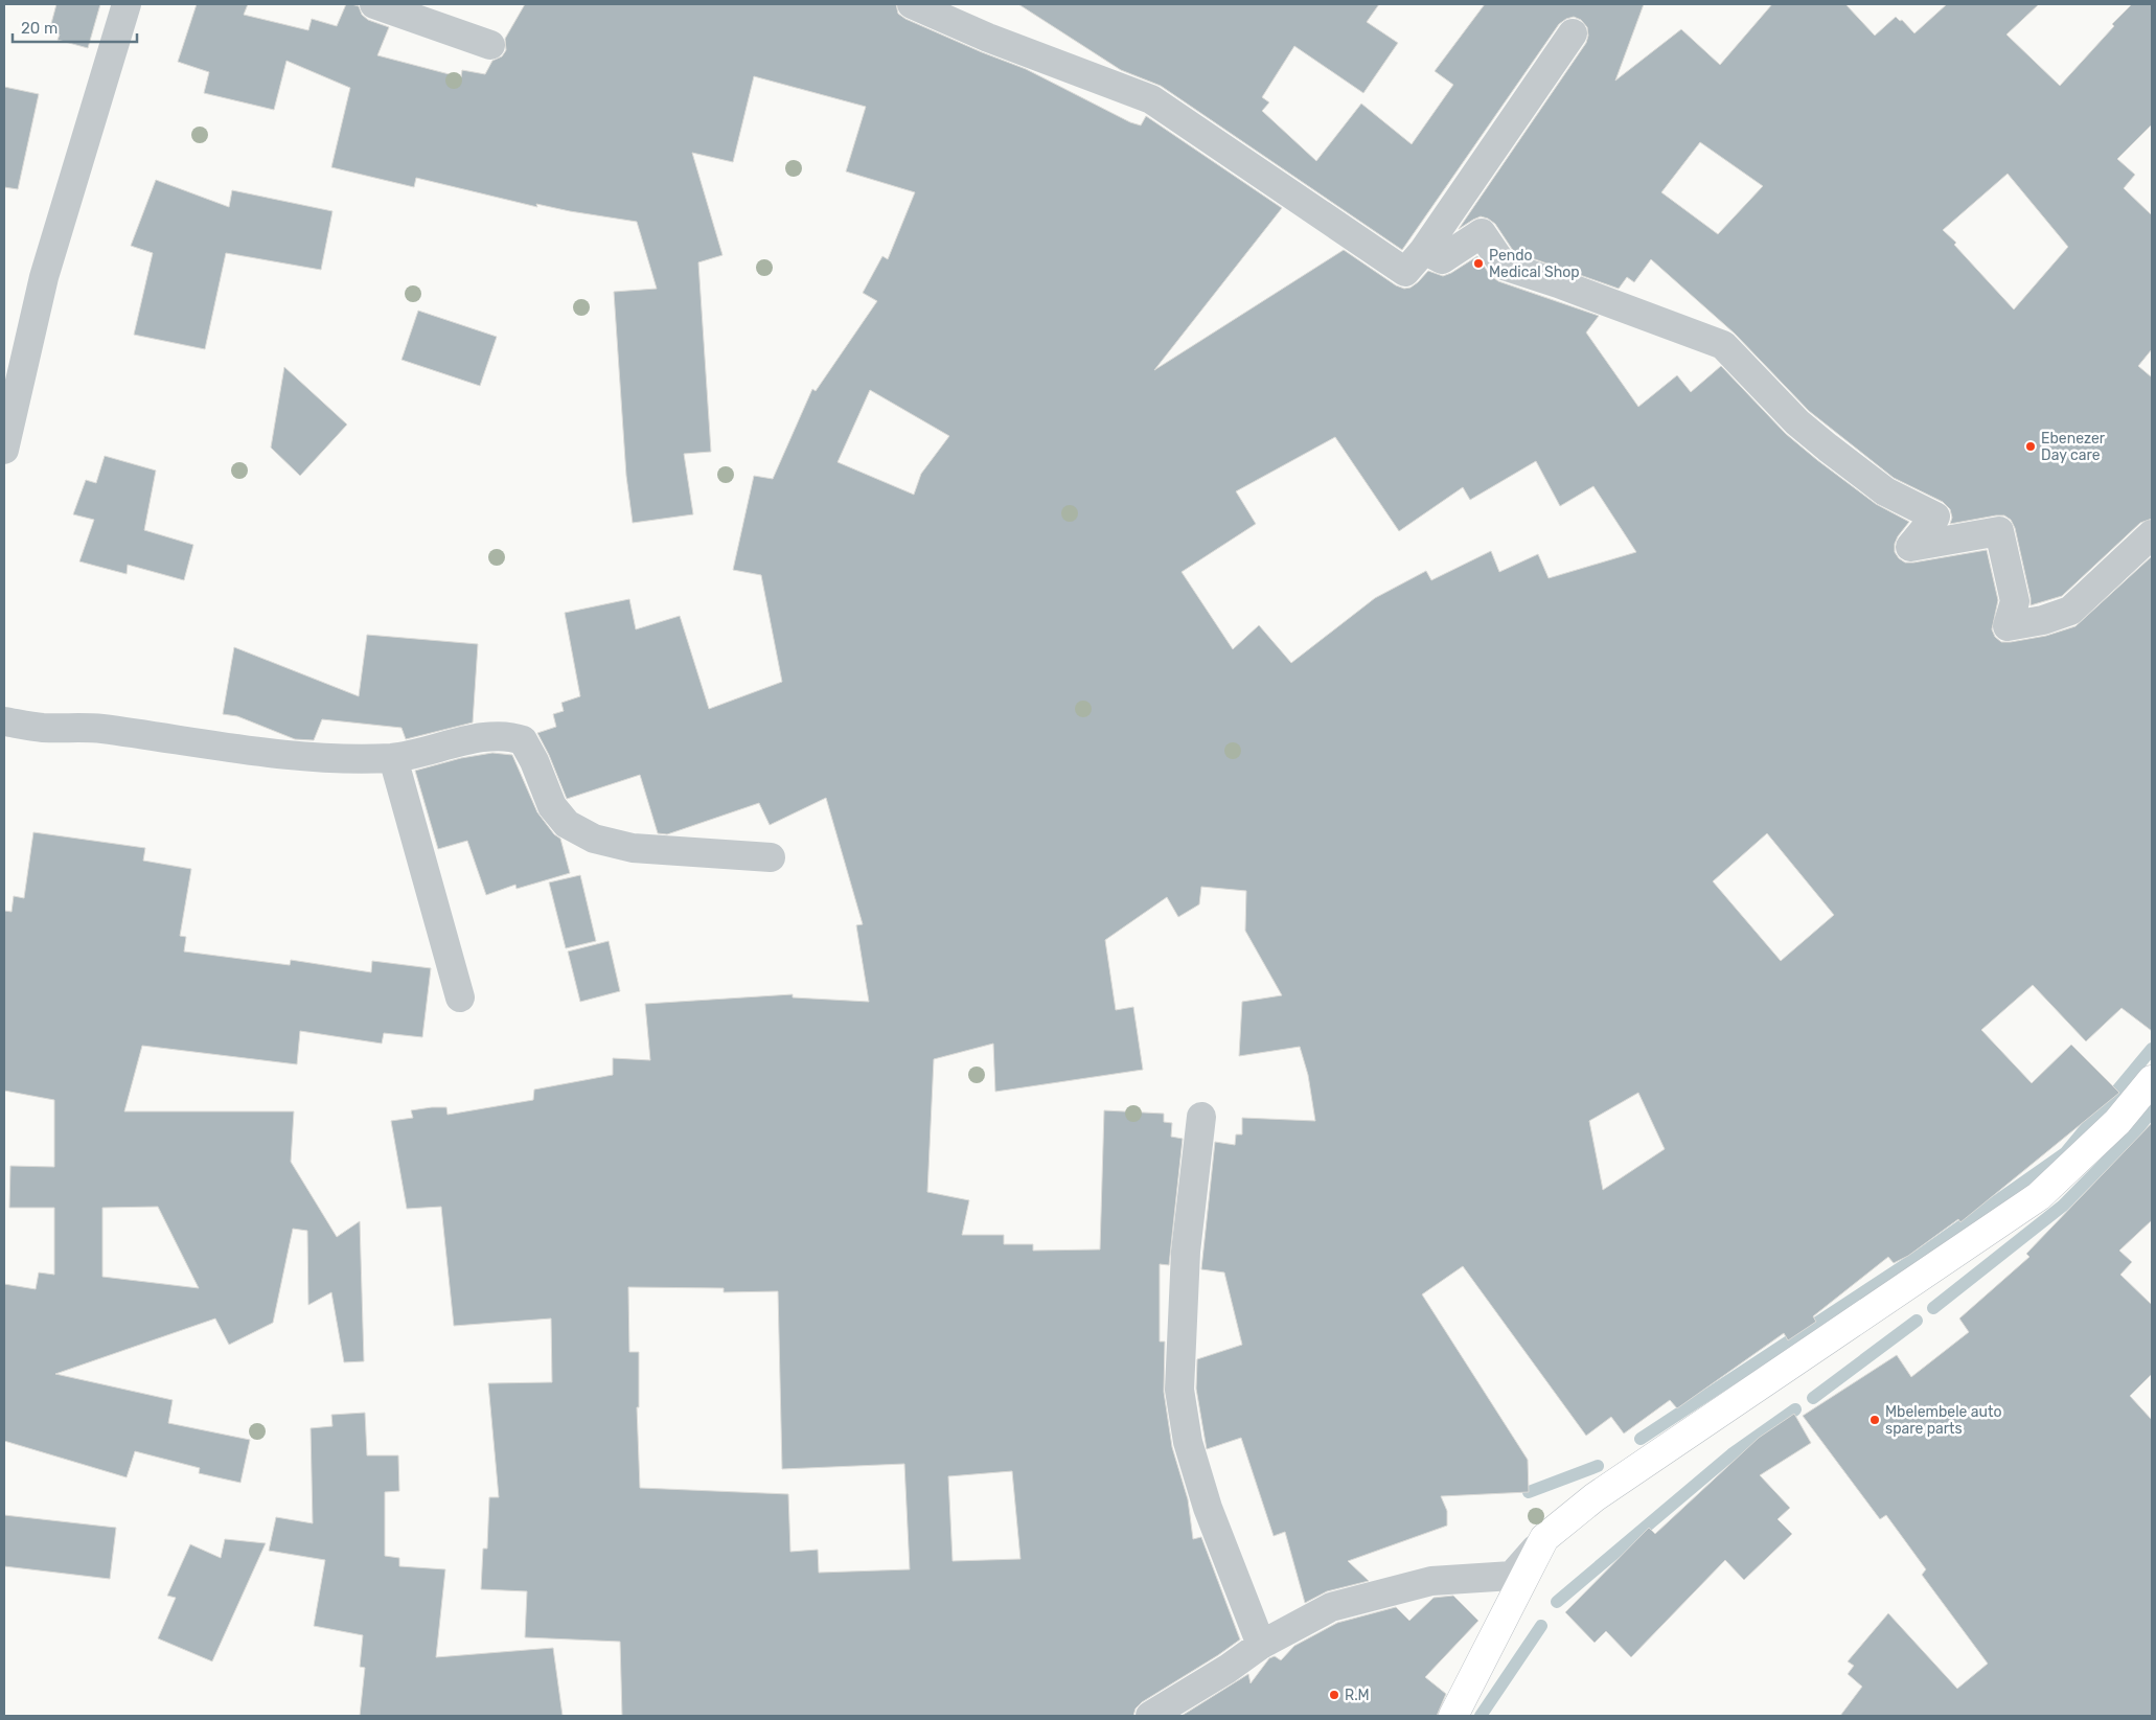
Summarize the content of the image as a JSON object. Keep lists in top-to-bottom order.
{
  "places": [
    "Pendo Medical Shop",
    "Ebenezer Day care",
    "Mbelembele auto spare parts",
    "R.M"
  ],
  "scale_bar": "20 m"
}
